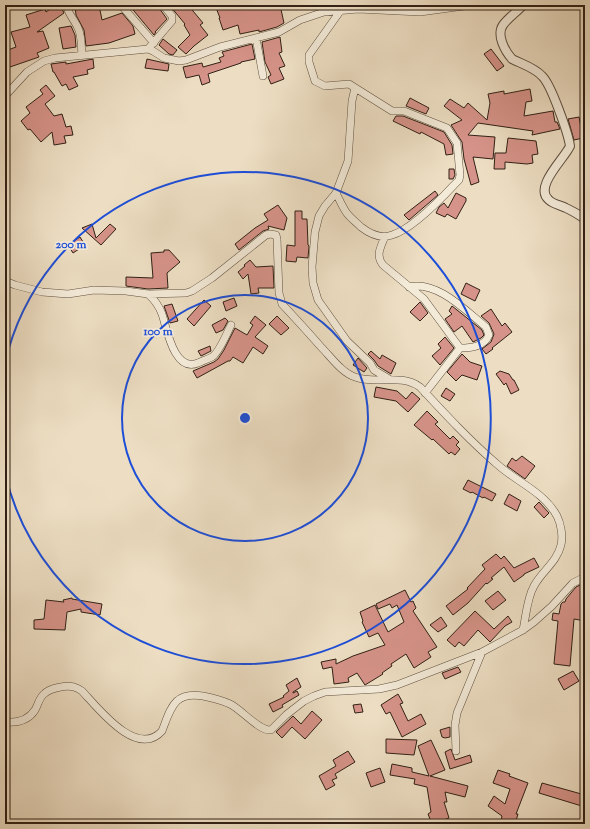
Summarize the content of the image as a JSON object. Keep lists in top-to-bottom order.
{
  "rings": ["200 m", "100 m"]
}
